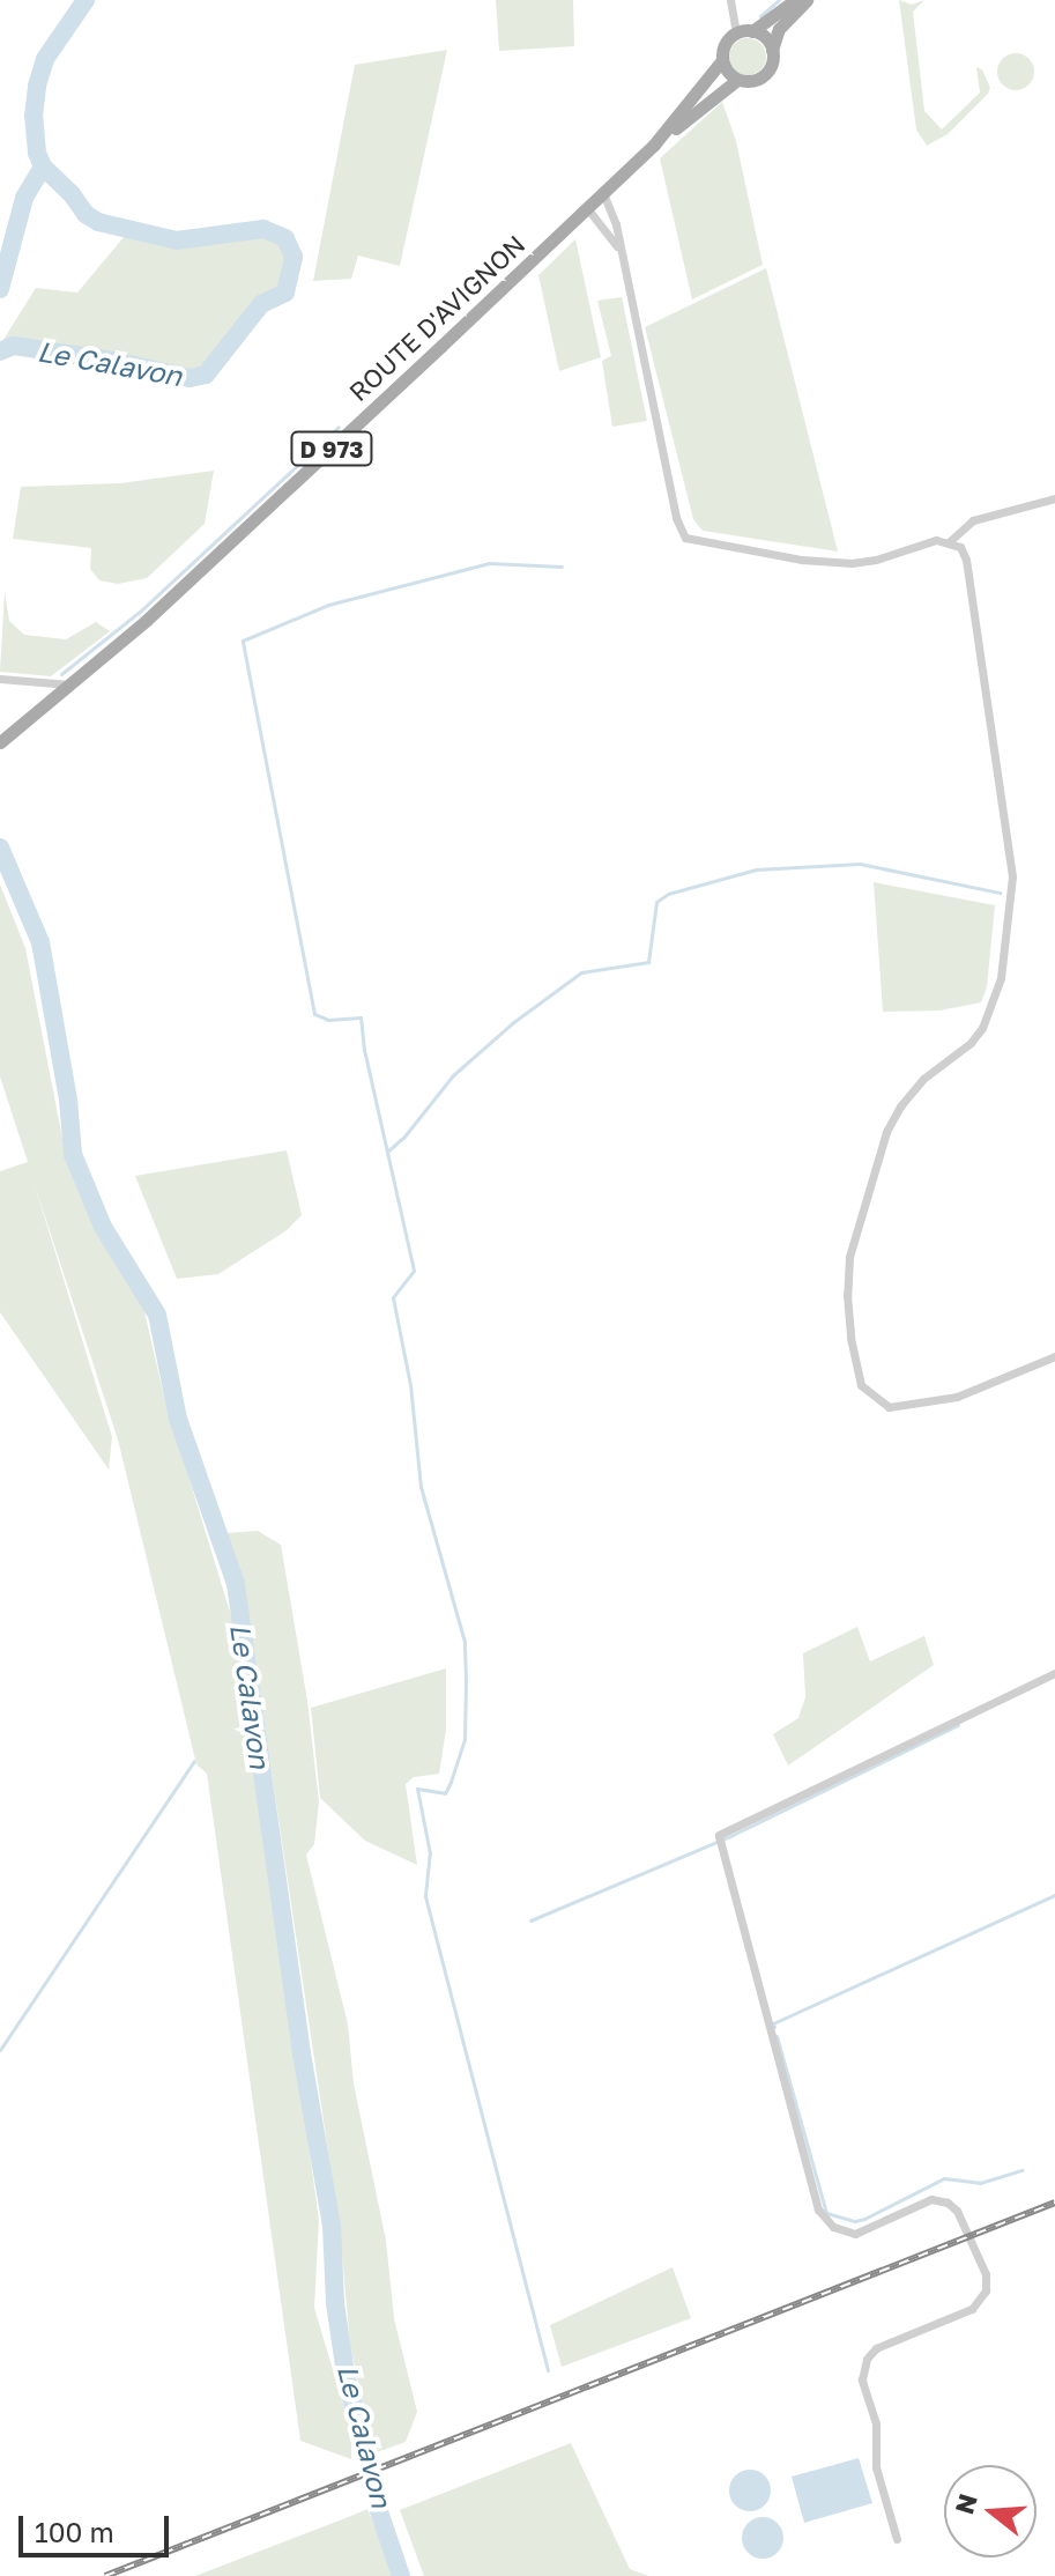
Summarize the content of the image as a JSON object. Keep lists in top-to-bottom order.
{
  "streets": {
    "main road": ["ROUTE D'AVIGNON", "D 973"]
  },
  "water": ["Le Calavon"],
  "scale_bar": "100 m",
  "north": "left"
}
